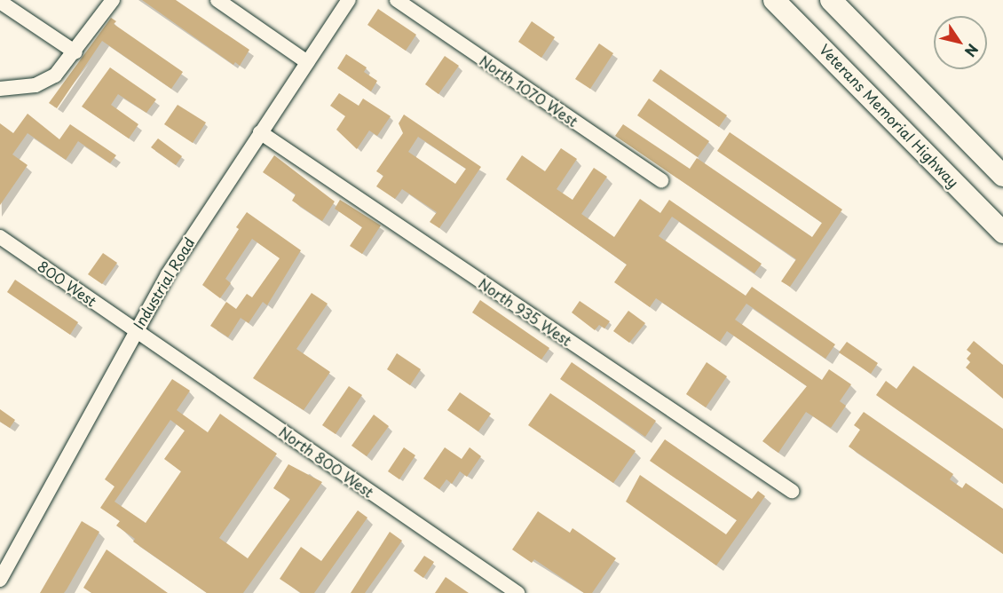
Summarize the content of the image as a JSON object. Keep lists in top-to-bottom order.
{
  "streets": {
    "highway": ["Veterans Memorial Highway"],
    "street": [
      "North 1070 West",
      "800 West",
      "Industrial Road",
      "North 935 West",
      "North 800 West"
    ]
  },
  "crossings": [
    ["800 West", "Industrial Road"],
    ["800 West", "North 800 West"],
    ["Industrial Road", "North 935 West"],
    ["Industrial Road", "North 800 West"]
  ],
  "north": "bottom right"
}
